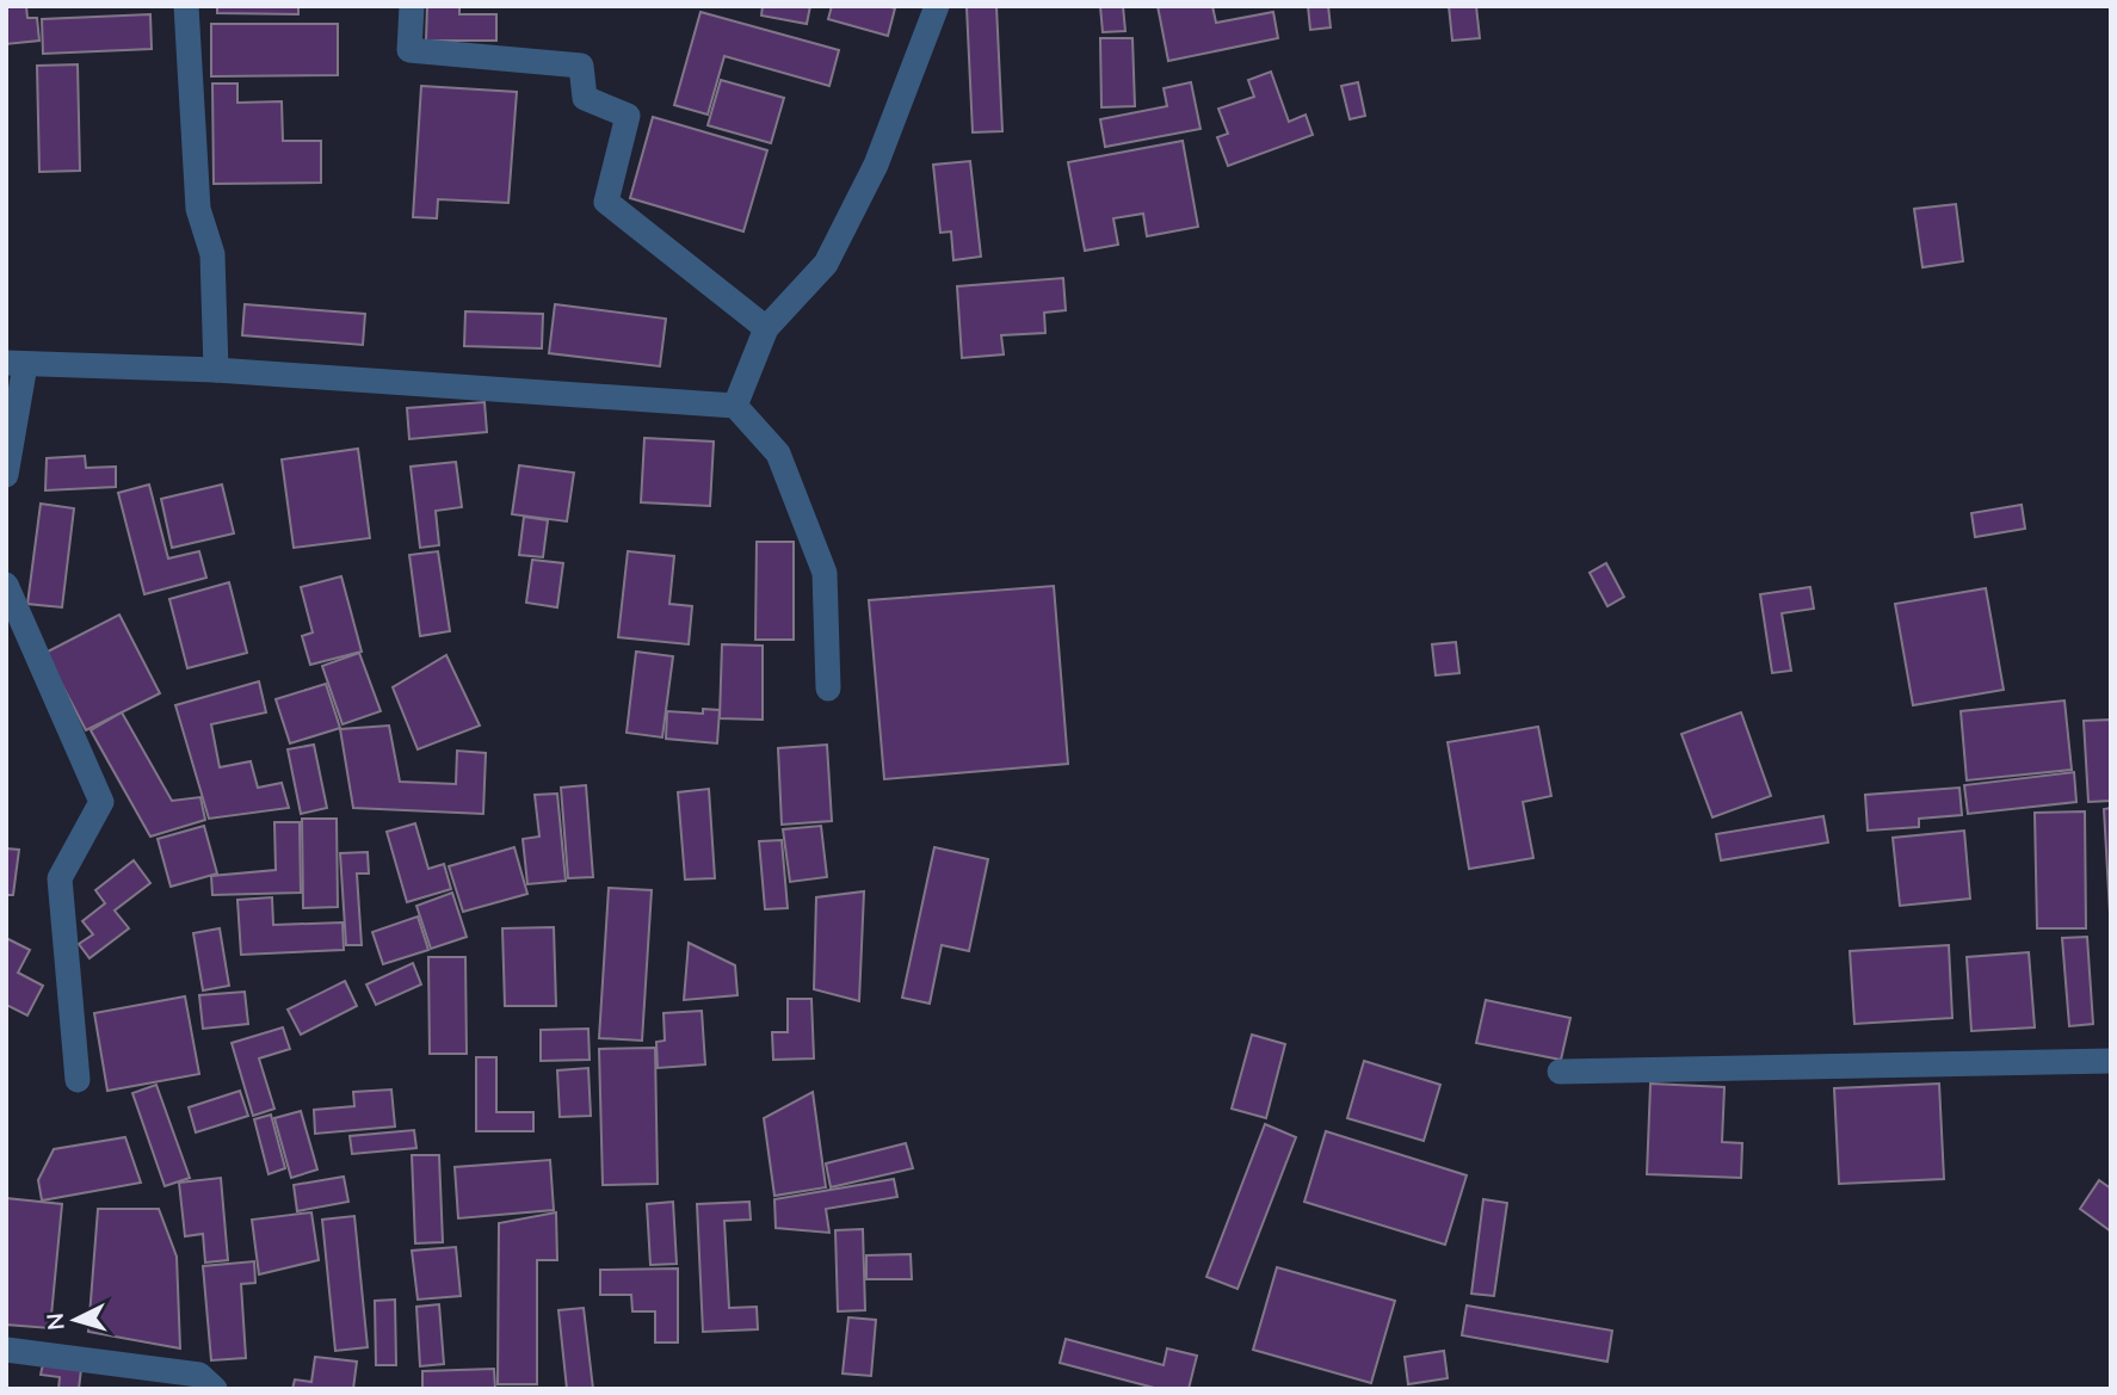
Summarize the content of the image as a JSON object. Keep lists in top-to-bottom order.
{
  "north": "left"
}
